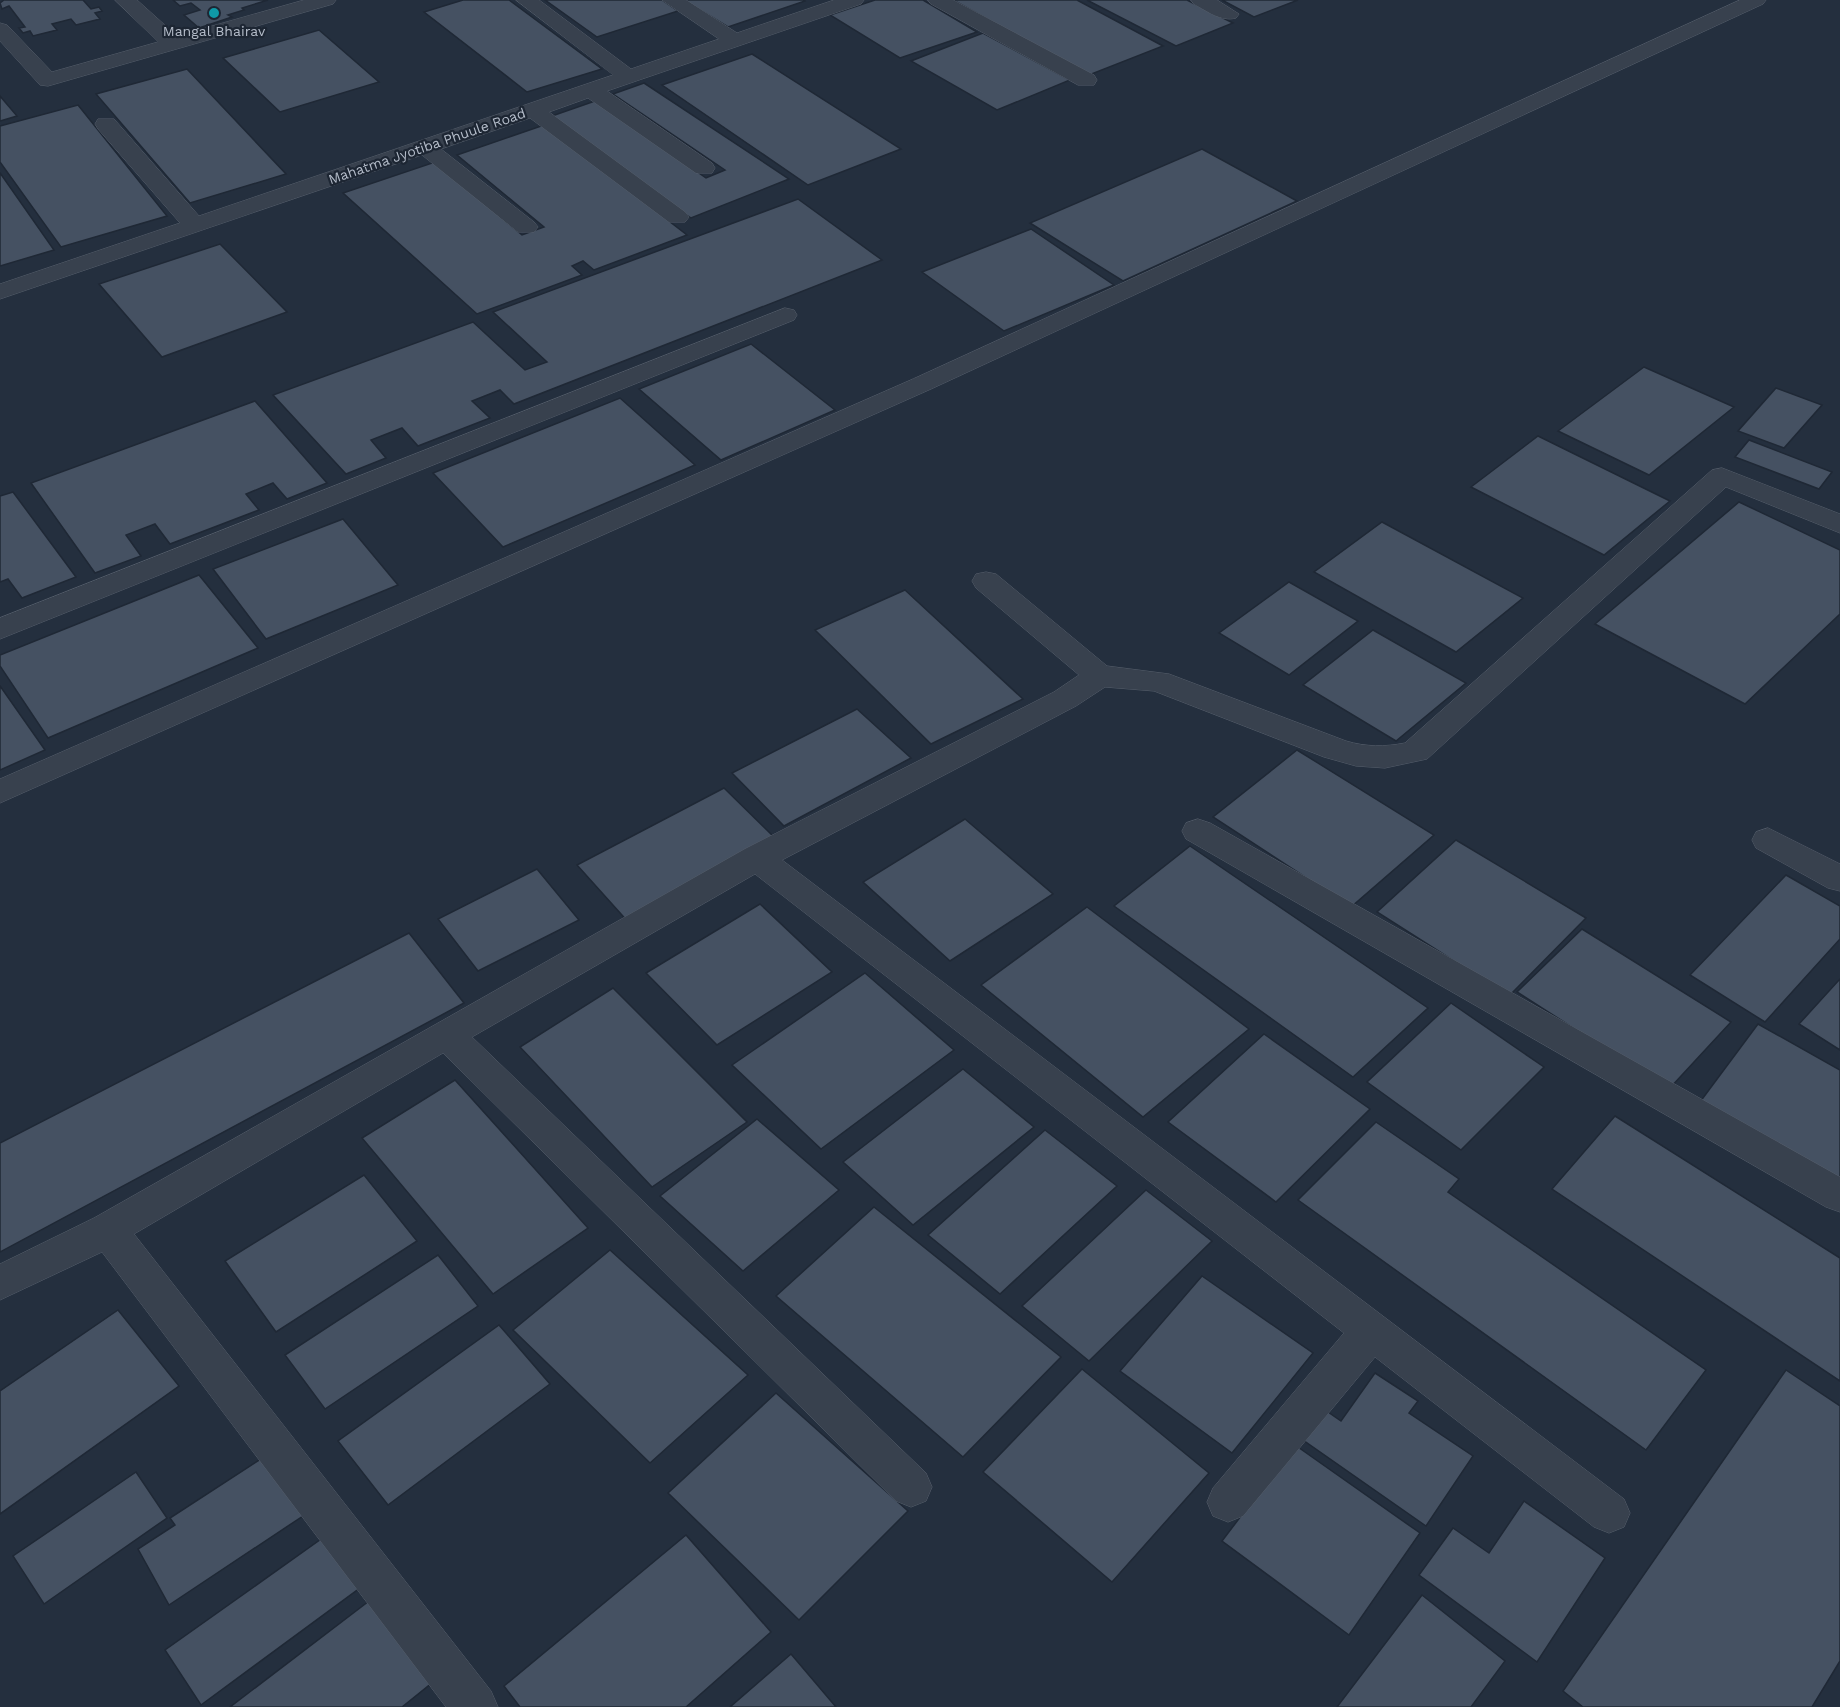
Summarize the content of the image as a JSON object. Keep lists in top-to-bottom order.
{
  "streets": {
    "street": ["Mahatma Jyotiba Phuule Road"]
  },
  "places": ["Mangal Bhairav"]
}
